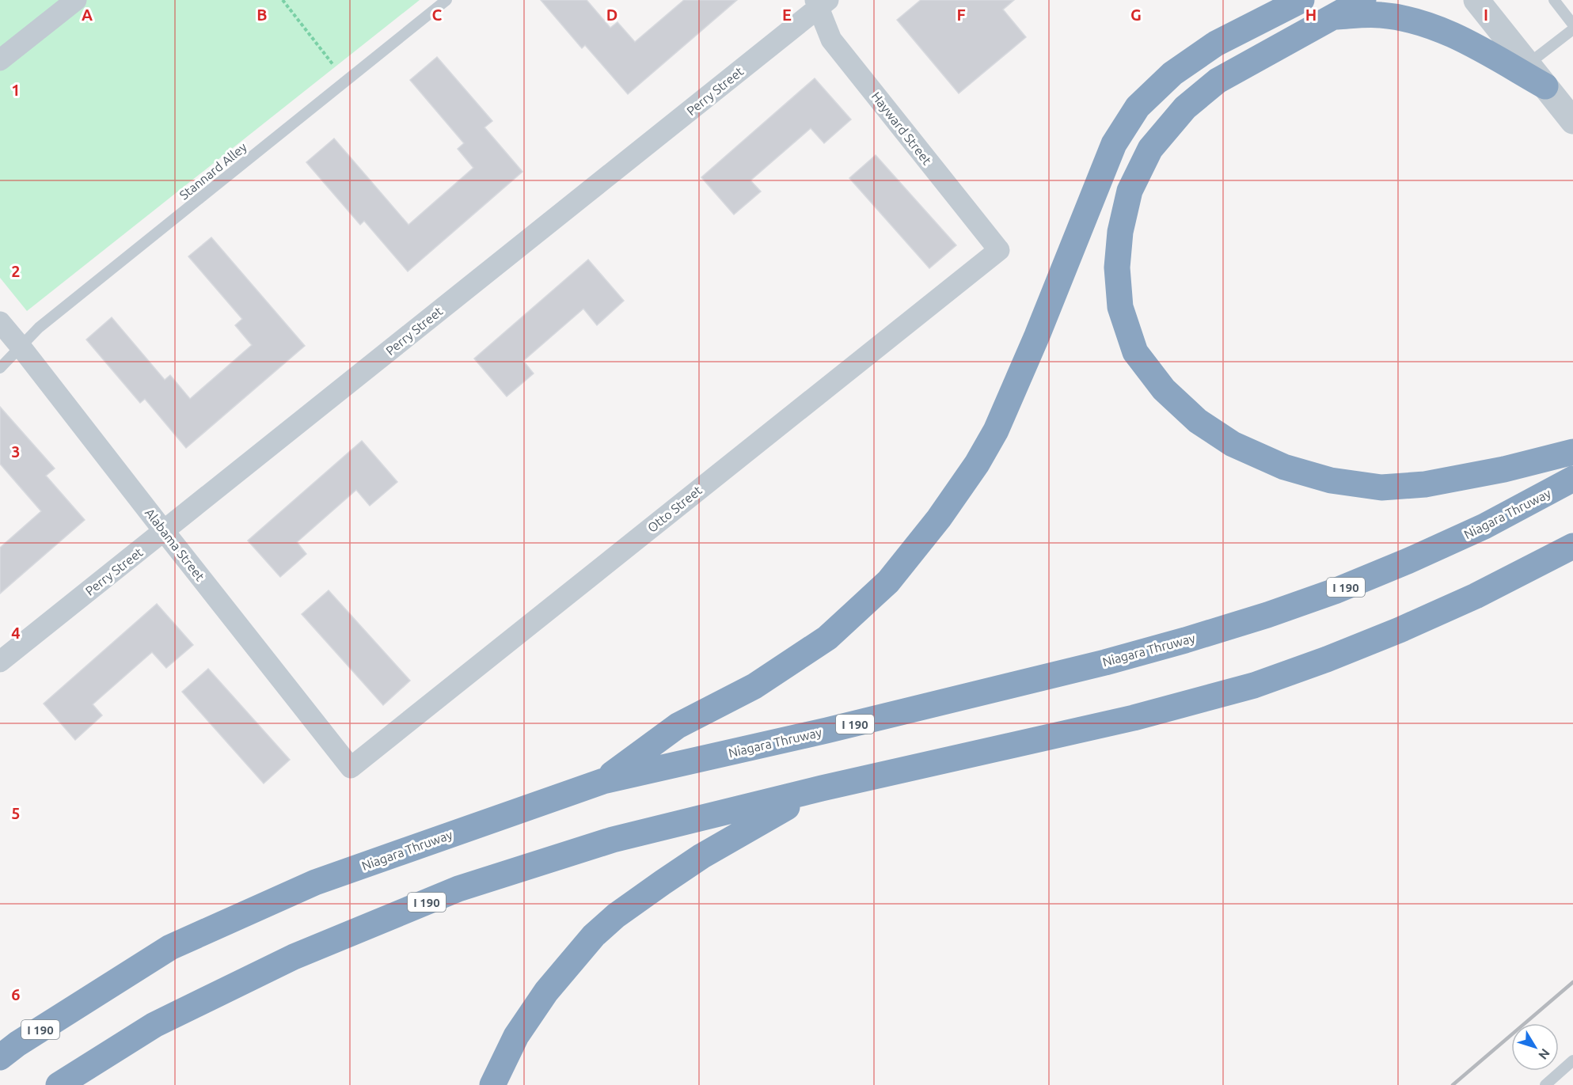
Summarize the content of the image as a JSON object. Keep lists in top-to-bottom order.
{
  "streets": {
    "highway": ["Niagara Thruway", "I 190"],
    "street": [
      "Perry Street",
      "Hayward Street",
      "Otto Street",
      "Alabama Street"
    ],
    "lane": ["Stannard Alley"]
  },
  "crossings": [
    ["Perry Street", "Hayward Street"],
    ["Perry Street", "Alabama Street"],
    ["Hayward Street", "Otto Street"],
    ["Stannard Alley", "Alabama Street"],
    ["Otto Street", "Alabama Street"]
  ],
  "north": "bottom right",
  "grid": {
    "columns": [
      "A",
      "B",
      "C",
      "D",
      "E",
      "F",
      "G",
      "H",
      "I"
    ],
    "rows": [
      "1",
      "2",
      "3",
      "4",
      "5",
      "6"
    ]
  }
}
